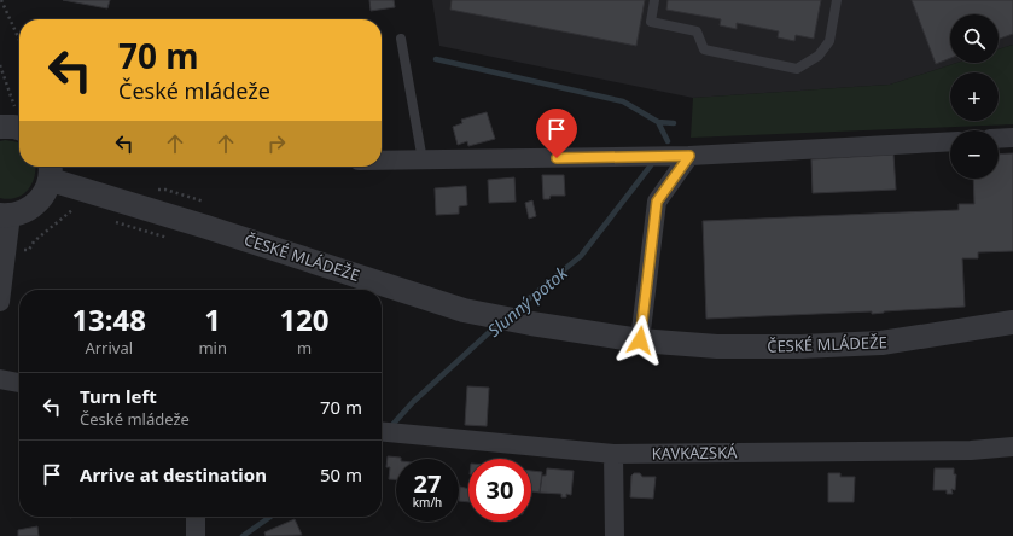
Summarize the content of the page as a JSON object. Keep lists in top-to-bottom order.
{
  "streets": {
    "street": ["ČESKÉ MLÁDEŽE", "KAVKAZSKÁ"]
  },
  "water": ["Slunný potok"],
  "page": {
    "map_buttons": ["+", "−"],
    "turn": ["70 m", "České mládeže"],
    "eta": [
      "13:48",
      "Arrival",
      "1",
      "min",
      "120",
      "m"
    ],
    "list": [
      {
        "name": "Turn left",
        "note": "České mládeže",
        "value": "70 m"
      },
      {
        "name": "Arrive at destination",
        "value": "50 m"
      }
    ],
    "speed": "27 km/h",
    "limit": "30"
  }
}
